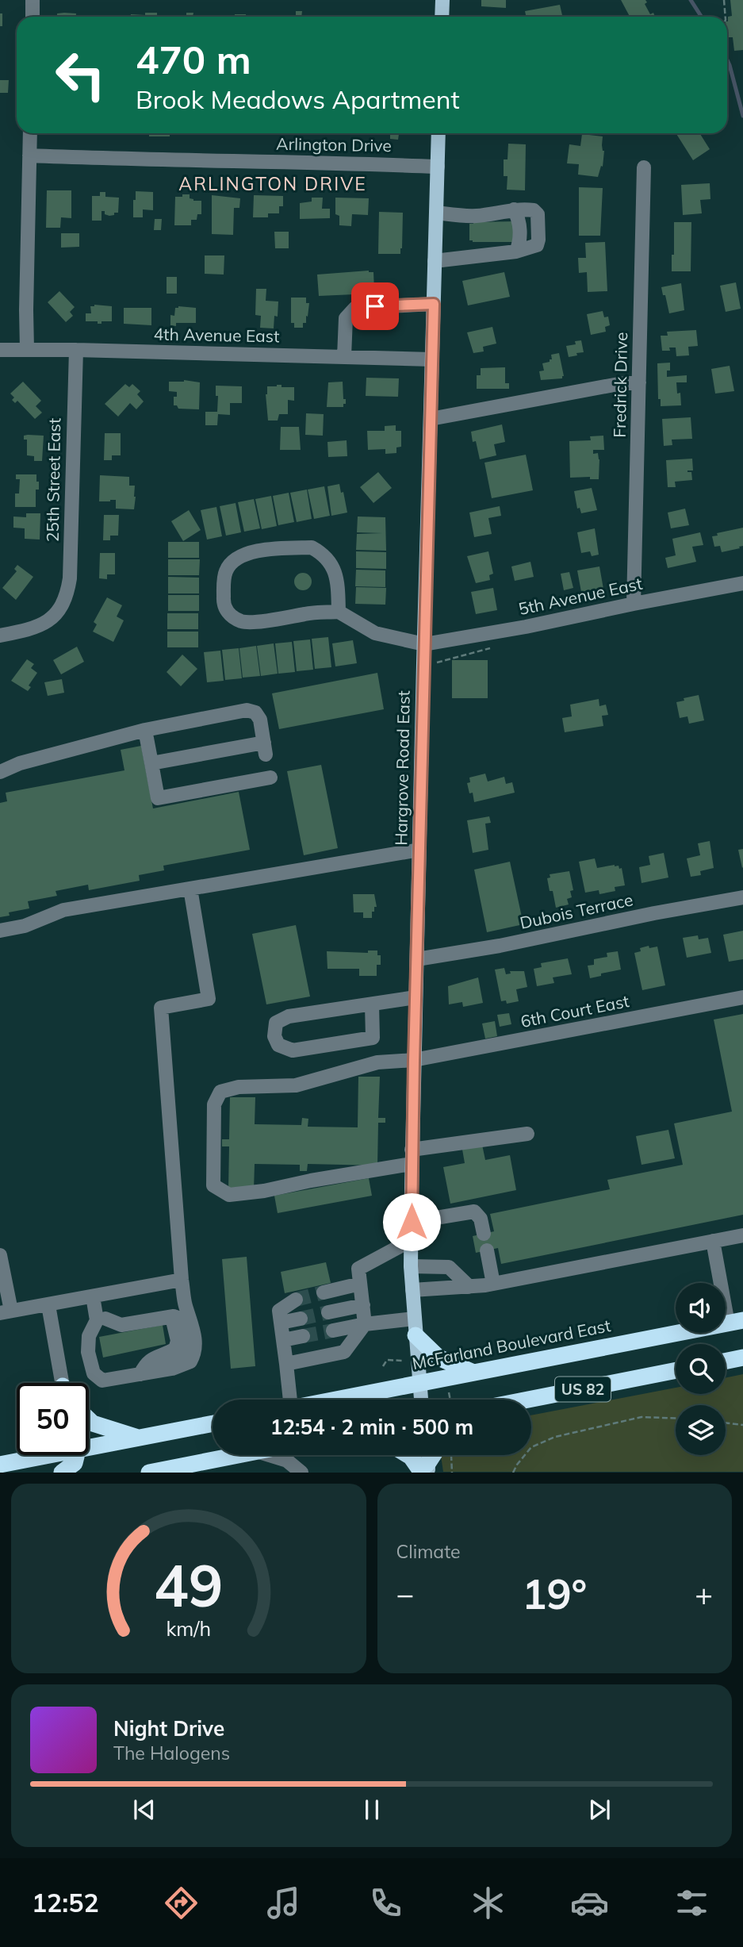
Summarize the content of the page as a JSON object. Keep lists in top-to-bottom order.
{
  "streets": {
    "highway": ["McFarland Boulevard East", "US 82"],
    "main road": ["Hargrove Road East"],
    "street": [
      "Arlington Drive",
      "4th Avenue East",
      "Fredrick Drive",
      "25th Street East",
      "5th Avenue East",
      "Dubois Terrace",
      "6th Court East"
    ]
  },
  "crossings": [
    ["Arlington Drive", "Hargrove Road East"],
    ["4th Avenue East", "25th Street East"],
    ["4th Avenue East", "Hargrove Road East"],
    ["Fredrick Drive", "5th Avenue East"],
    ["5th Avenue East", "Hargrove Road East"],
    ["Hargrove Road East", "Dubois Terrace"],
    ["Hargrove Road East", "6th Court East"],
    ["Hargrove Road East", "McFarland Boulevard East"]
  ],
  "districts": ["ARLINGTON DRIVE"],
  "page": {
    "turn": ["470 m", "Brook Meadows Apartment"],
    "limit": "50",
    "trip": "12:54 · 2 min · 500 m",
    "tile": "Climate",
    "heat": ["−", "19°", "+"],
    "song": ["Night Drive", "The Halogens"],
    "tabs": "12:52",
    "gauge": ["49", "km/h"]
  }
}
